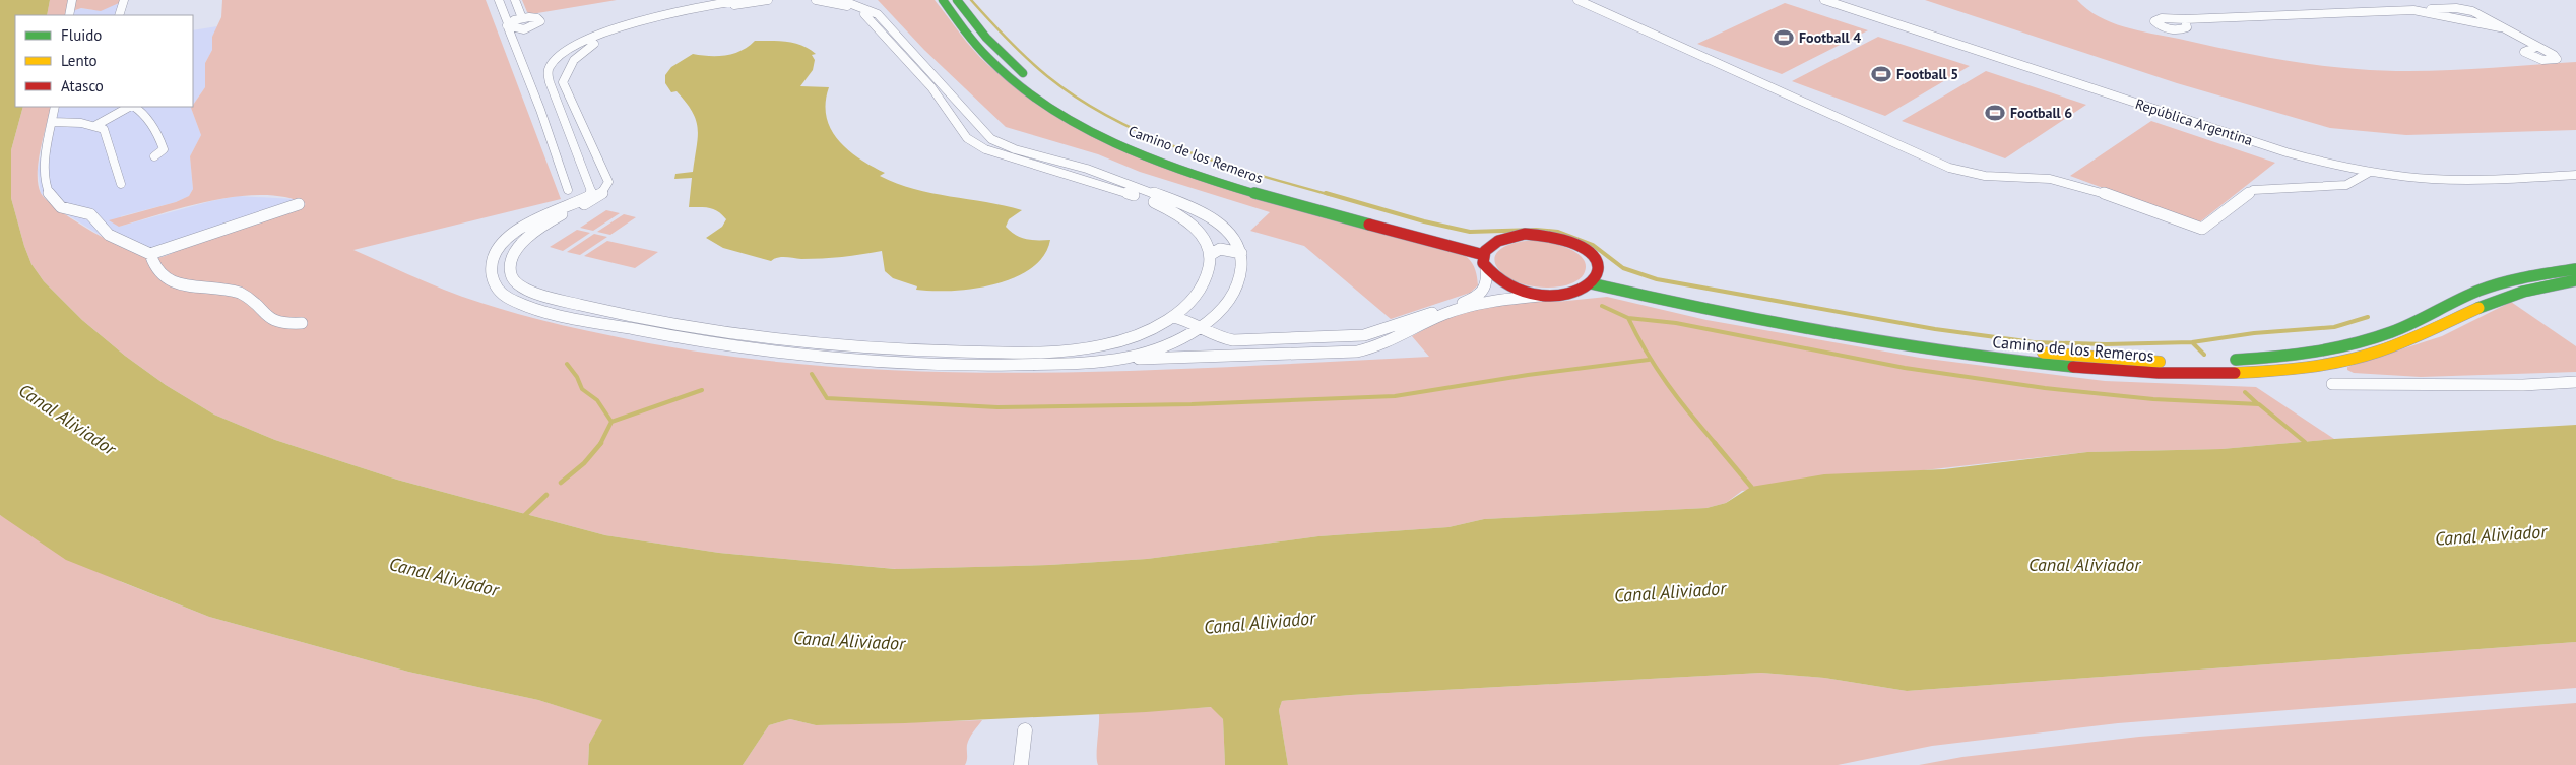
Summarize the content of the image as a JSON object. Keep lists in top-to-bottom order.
{
  "streets": {
    "main road": ["Camino de los Remeros"],
    "street": ["República Argentina"]
  },
  "water": ["Canal Aliviador"],
  "places": {
    "sports": ["Football 4", "Football 5", "Football 6"]
  },
  "legend": ["Fluido", "Lento", "Atasco"]
}
